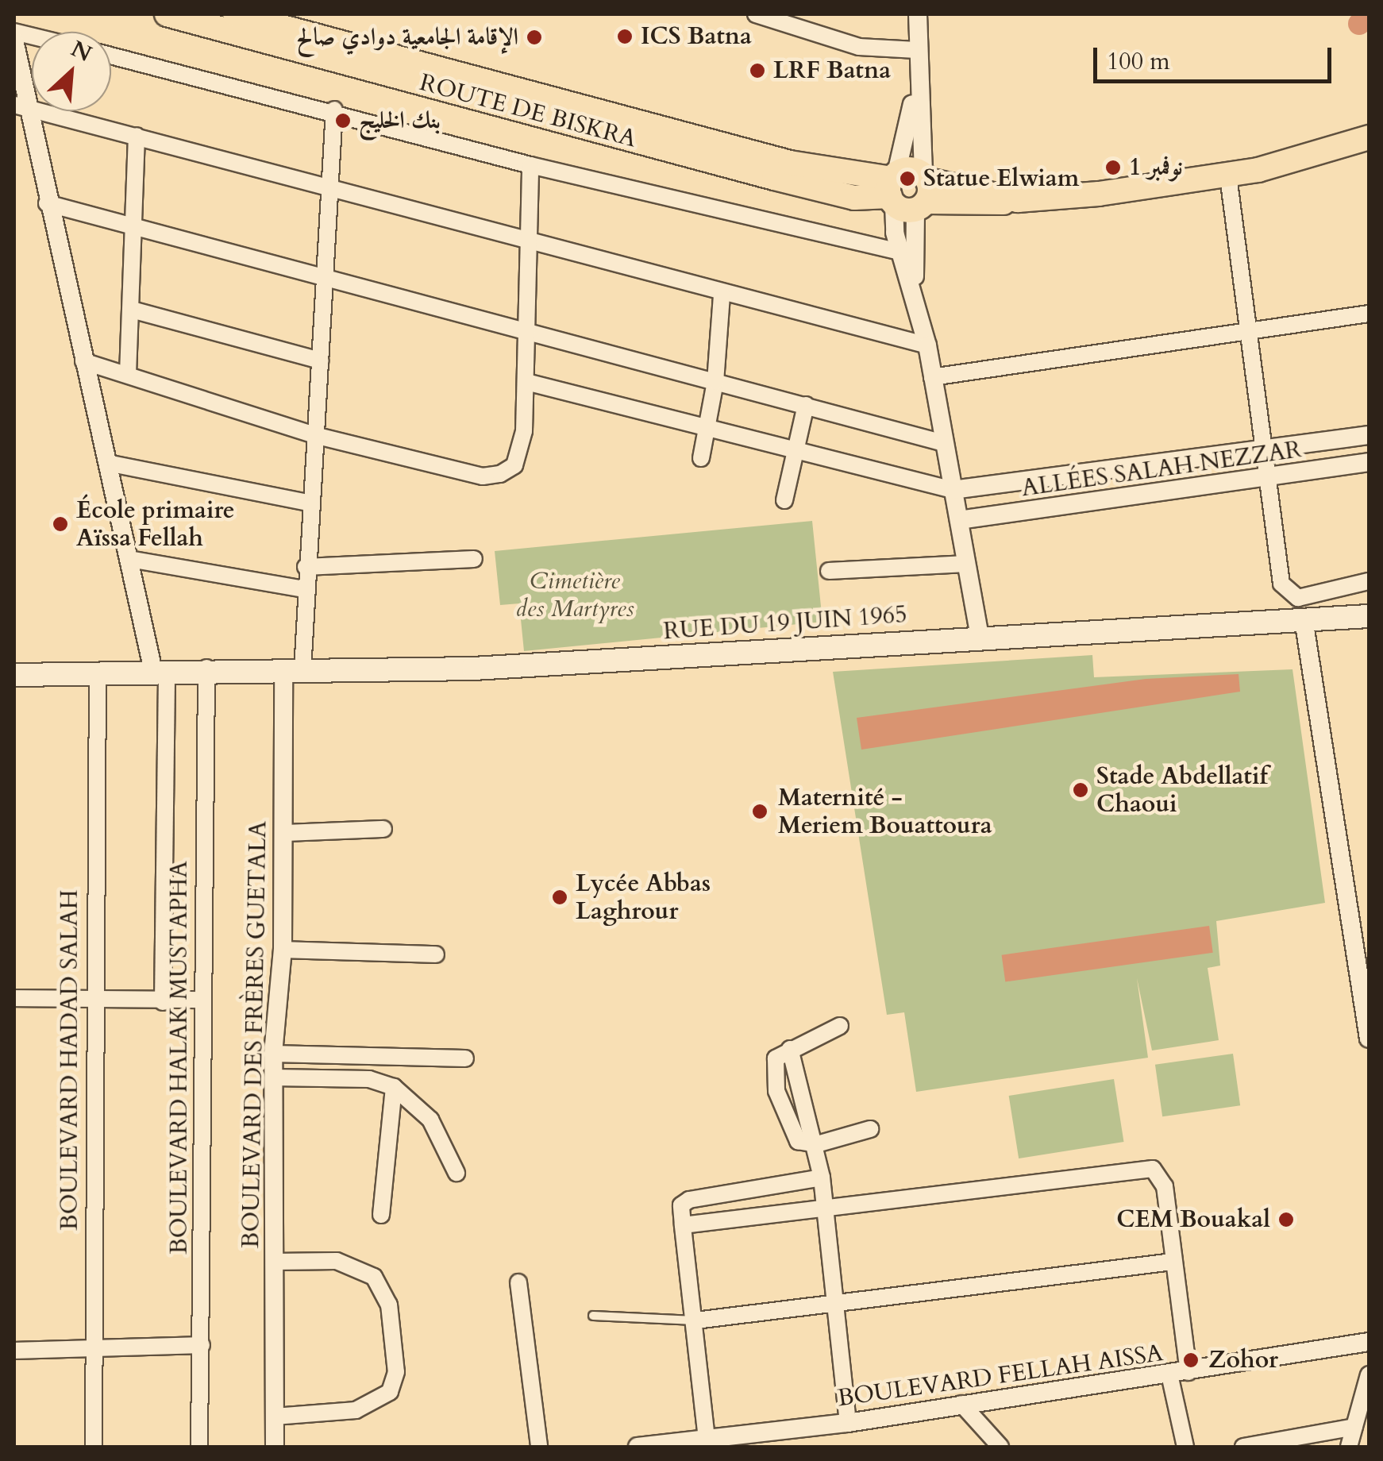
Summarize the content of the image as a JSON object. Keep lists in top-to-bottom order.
{
  "streets": {
    "main road": ["ROUTE DE BISKRA", "RUE DU 19 JUIN 1965"],
    "street": [
      "ALLÉES SALAH NEZZAR",
      "BOULEVARD DES FRÈRES GUETALA",
      "BOULEVARD HALAK MUSTAPHA",
      "BOULEVARD HADAD SALAH",
      "BOULEVARD FELLAH AISSA"
    ]
  },
  "crossings": [
    ["RUE DU 19 JUIN 1965", "BOULEVARD DES FRÈRES GUETALA"],
    ["RUE DU 19 JUIN 1965", "BOULEVARD HALAK MUSTAPHA"],
    ["RUE DU 19 JUIN 1965", "BOULEVARD HADAD SALAH"]
  ],
  "parks": ["Cimetière des Martyres"],
  "places": [
    "ICS Batna",
    "الإقامة الجامعية دوادي صالح",
    "LRF Batna",
    "بنك الخليج",
    "1 نوفمبر",
    "Statue Elwiam",
    "École primaire Aïssa Fellah",
    "Stade Abdellatif Chaoui",
    "Maternité - Meriem Bouattoura",
    "Lycée Abbas Laghrour",
    "CEM Bouakal",
    "Zohor"
  ],
  "scale_bar": "100 m",
  "north": "top right"
}
